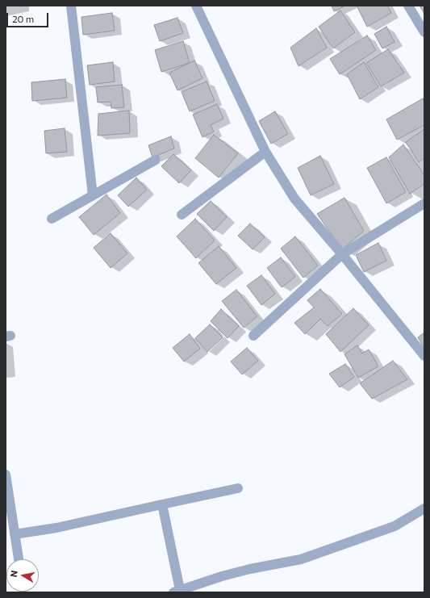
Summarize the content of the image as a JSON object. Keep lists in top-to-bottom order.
{
  "scale_bar": "20 m",
  "north": "left"
}
